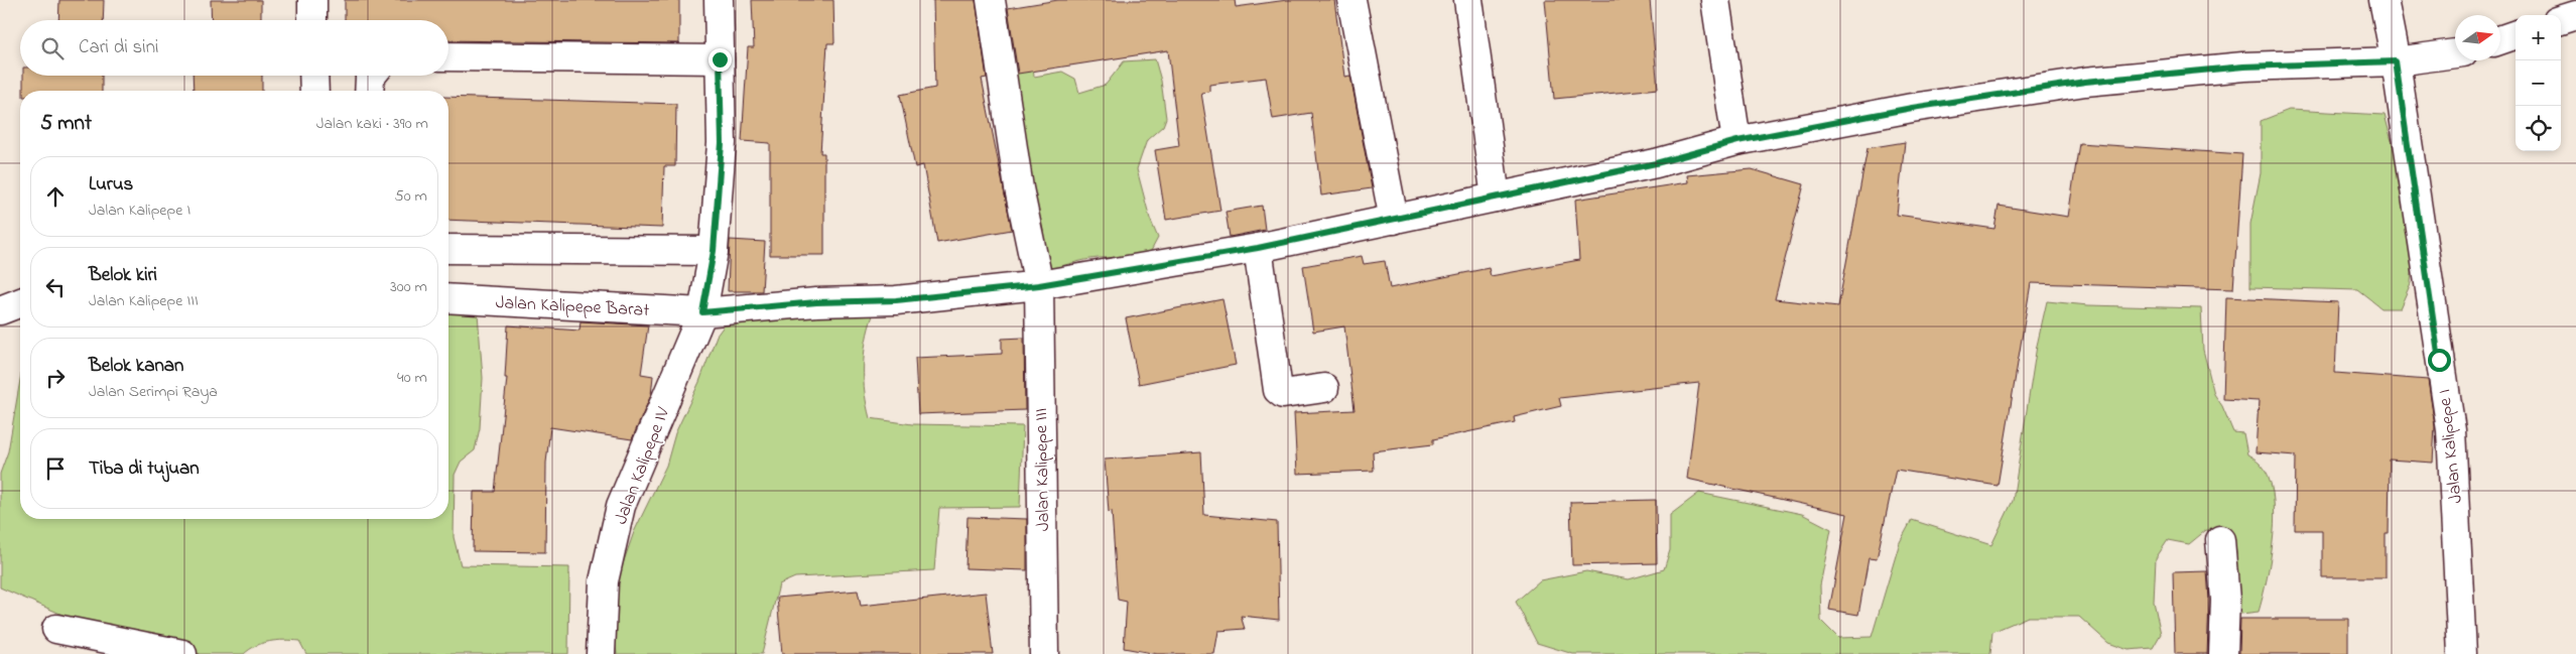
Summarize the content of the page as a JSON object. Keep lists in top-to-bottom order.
{
  "streets": {
    "street": [
      "Jalan Kalipepe Barat",
      "Jalan Kalipepe I",
      "Jalan Kalipepe IV",
      "Jalan Kalipepe III"
    ]
  },
  "crossings": [
    ["Jalan Kalipepe Barat", "Jalan Kalipepe IV"]
  ],
  "north": "right",
  "page": {
    "map_buttons": ["+", "−"],
    "search": "Cari di sini",
    "heading": ["5 mnt", "Jalan kaki · 390 m"],
    "list": [
      ["Lurus", "Jalan Kalipepe I", "50 m"],
      ["Belok kiri", "Jalan Kalipepe III", "300 m"],
      ["Belok kanan", "Jalan Serimpi Raya", "40 m"],
      "Tiba di tujuan"
    ]
  }
}
